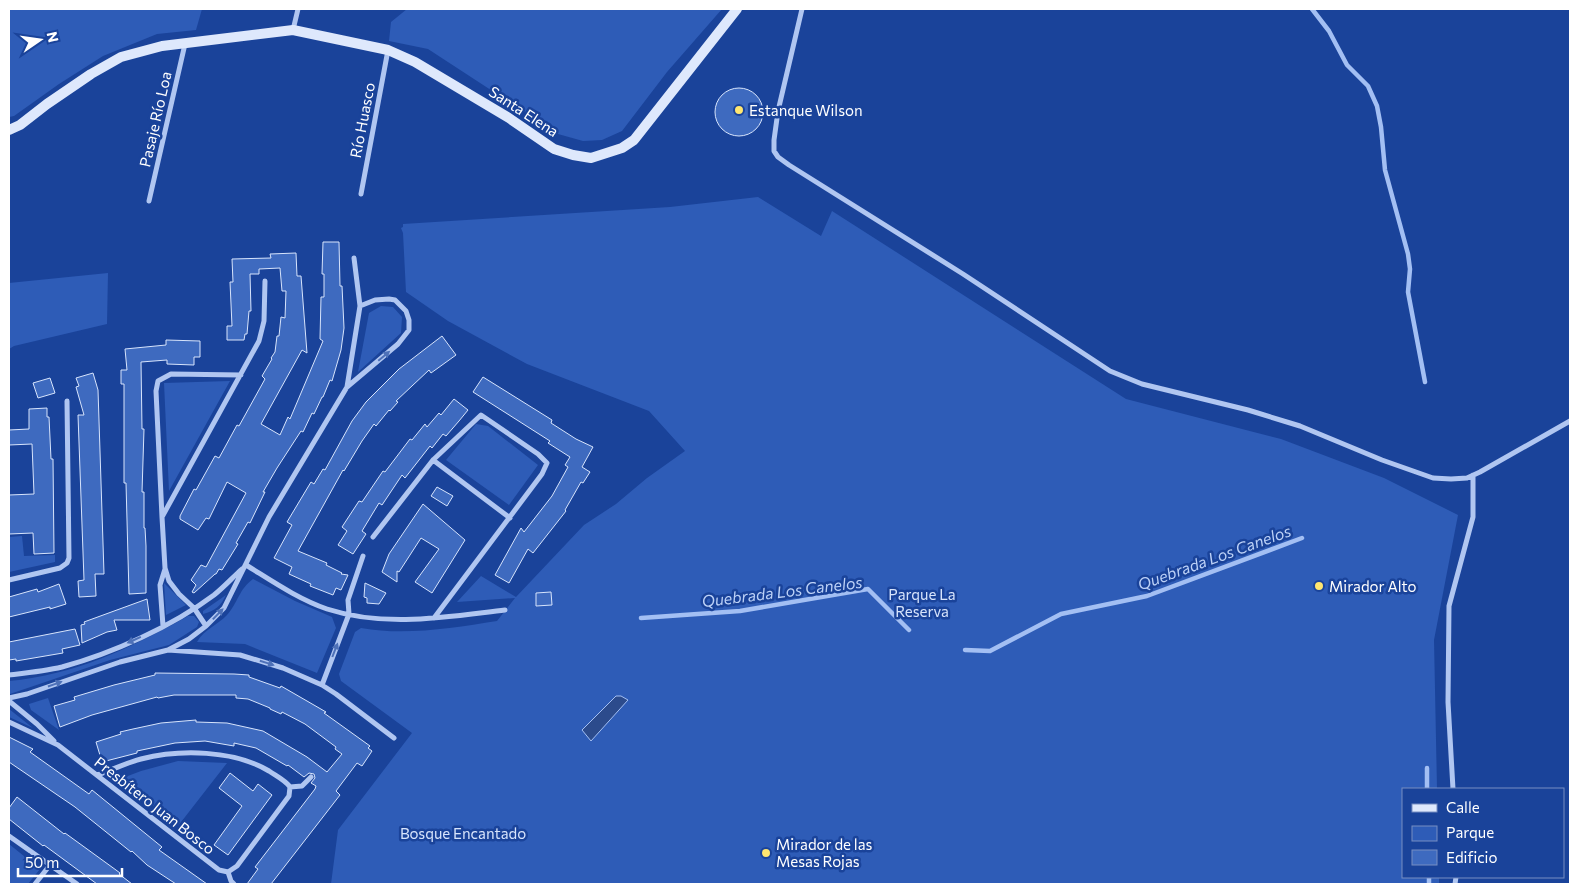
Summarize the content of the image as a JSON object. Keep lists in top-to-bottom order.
{
  "streets": {
    "street": [
      "Santa Elena",
      "Pasaje Río Loa",
      "Río Huasco",
      "Presbítero Juan Bosco"
    ]
  },
  "crossings": [
    ["Santa Elena", "Pasaje Río Loa"],
    ["Santa Elena", "Río Huasco"]
  ],
  "water": ["Quebrada Los Canelos"],
  "parks": ["Parque La Reserva", "Bosque Encantado"],
  "places": ["Estanque Wilson", "Mirador Alto", "Mirador de las Mesas Rojas"],
  "legend": ["Calle", "Parque", "Edificio"],
  "scale_bar": "50 m",
  "north": "right"
}
